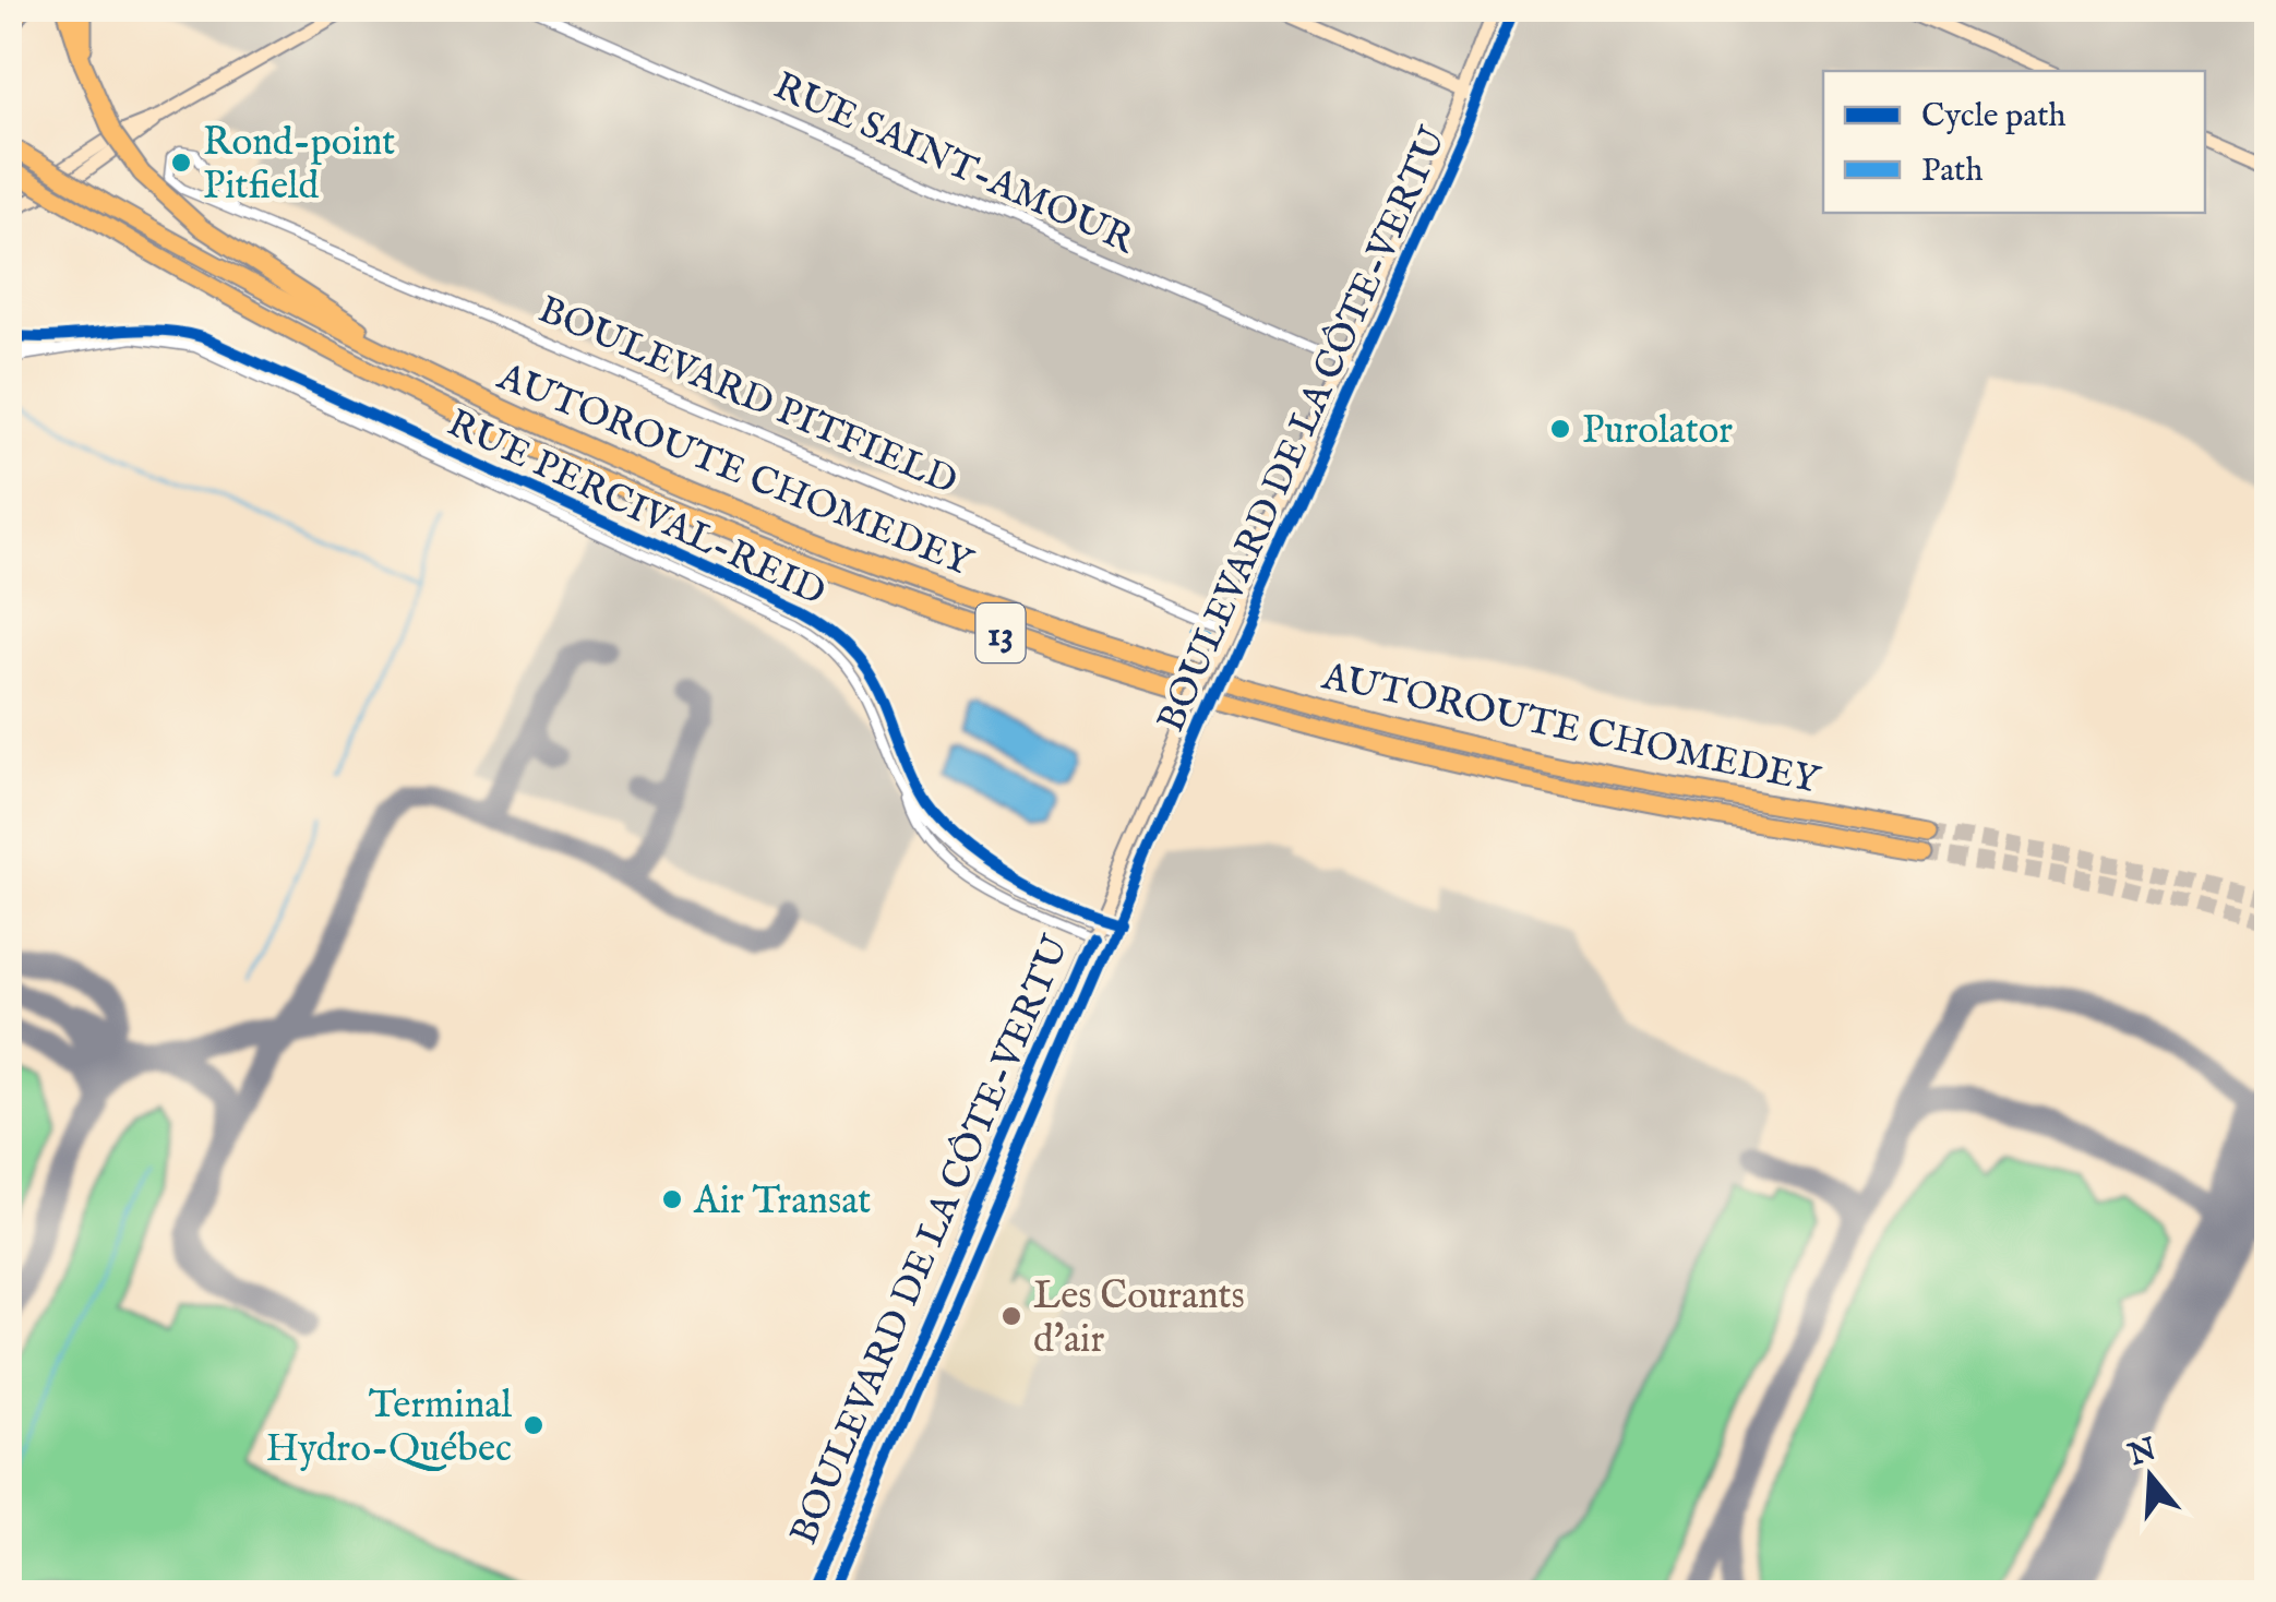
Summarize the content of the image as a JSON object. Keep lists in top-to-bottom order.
{
  "streets": {
    "highway": ["AUTOROUTE CHOMEDEY", "13"],
    "street": [
      "RUE SAINT-AMOUR",
      "BOULEVARD PITFIELD",
      "BOULEVARD DE LA CÔTE-VERTU",
      "RUE PERCIVAL-REID"
    ]
  },
  "crossings": [
    ["RUE SAINT-AMOUR", "BOULEVARD DE LA CÔTE-VERTU"],
    ["BOULEVARD PITFIELD", "BOULEVARD DE LA CÔTE-VERTU"],
    ["BOULEVARD DE LA CÔTE-VERTU", "RUE PERCIVAL-REID"]
  ],
  "places": [
    "Rond-point Pitfield",
    "Purolator",
    "Air Transat",
    "Les Courants d'air",
    "Terminal Hydro-Québec"
  ],
  "legend": ["Cycle path", "Path"],
  "north": "top"
}
